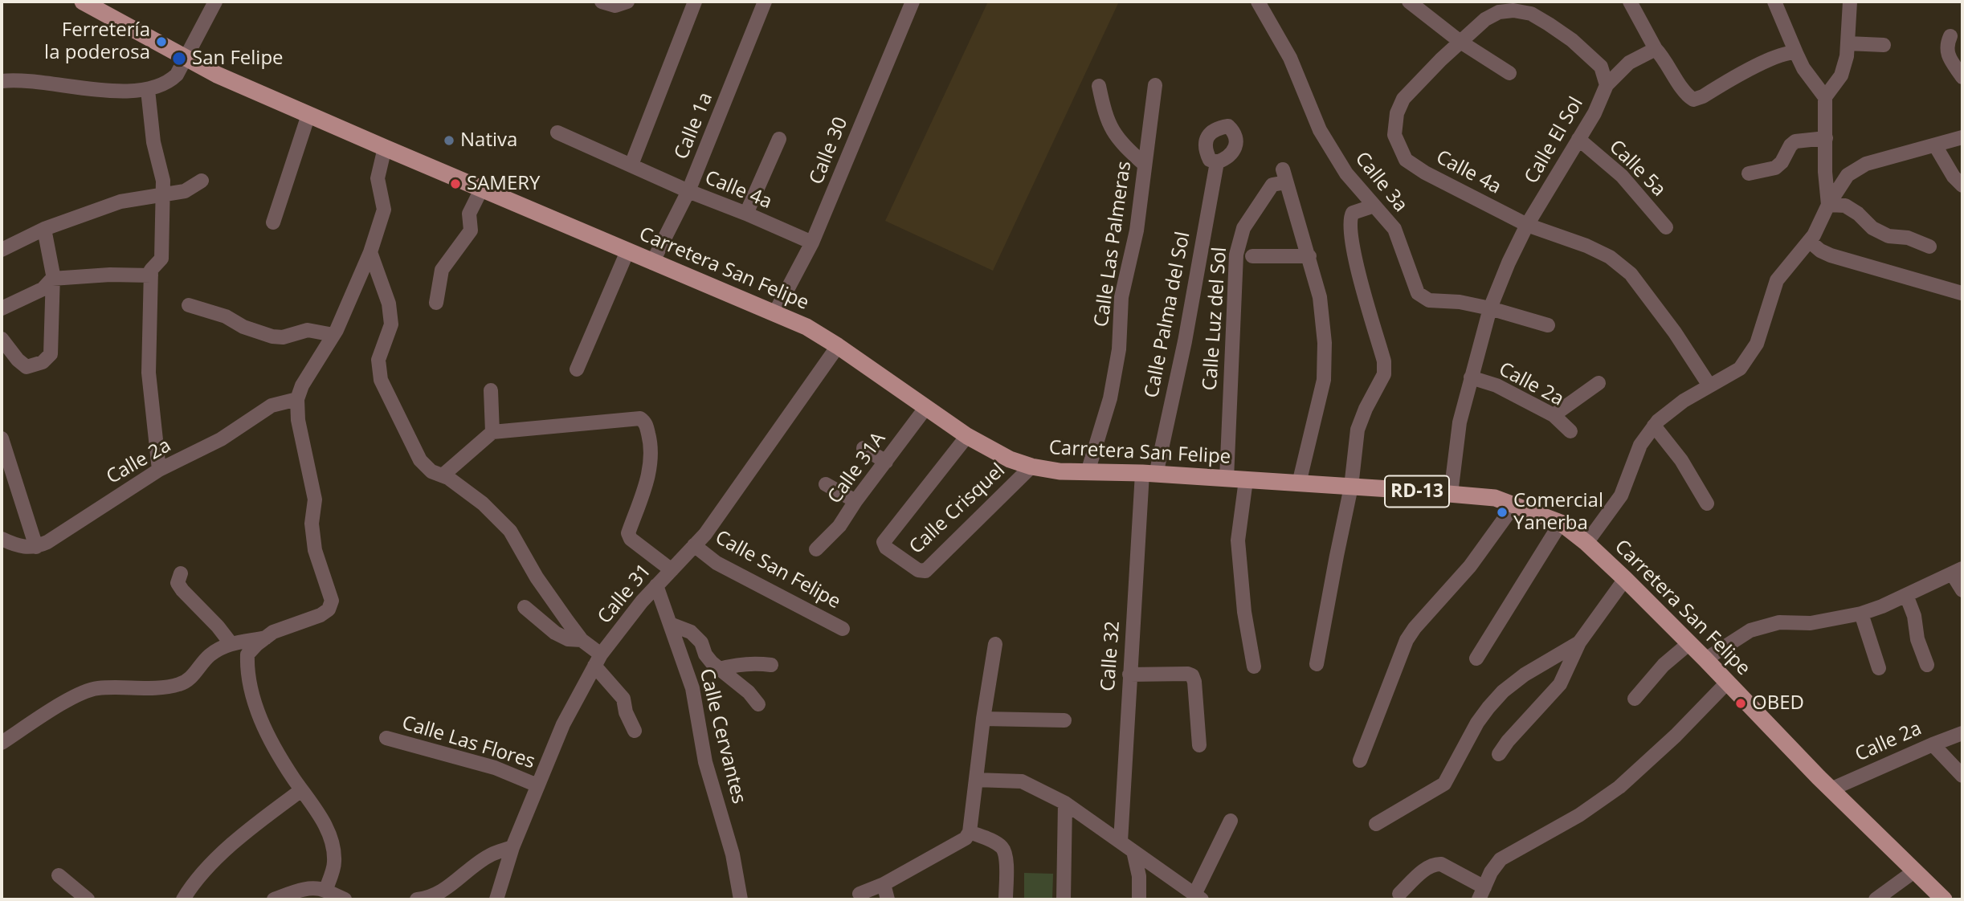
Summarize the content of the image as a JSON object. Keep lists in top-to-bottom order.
{
  "streets": {
    "main road": ["Carretera San Felipe", "RD-13"],
    "street": [
      "Calle 1a",
      "Calle El Sol",
      "Calle 30",
      "Calle 5a",
      "Calle 4a",
      "Calle 3a",
      "Calle Las Palmeras",
      "Calle Palma del Sol",
      "Calle Luz del Sol",
      "Calle 2a",
      "Calle 31A",
      "Calle Crisquel",
      "Calle San Felipe",
      "Calle 31",
      "Calle 32",
      "Calle Cervantes",
      "Calle Las Flores"
    ]
  },
  "crossings": [
    ["Calle 1a", "Calle 4a"],
    ["Calle 1a", "Carretera San Felipe"],
    ["Calle El Sol", "Calle 5a"],
    ["Calle El Sol", "Calle 4a"],
    ["Calle El Sol", "Calle 3a"],
    ["Calle El Sol", "Carretera San Felipe"],
    ["Calle El Sol", "Calle 2a"],
    ["Calle 30", "Calle 4a"],
    ["Calle 30", "Carretera San Felipe"],
    ["Calle Las Palmeras", "Carretera San Felipe"],
    ["Carretera San Felipe", "Calle Palma del Sol"],
    ["Carretera San Felipe", "Calle Luz del Sol"],
    ["Carretera San Felipe", "Calle 2a"],
    ["Carretera San Felipe", "Calle 31A"],
    ["Carretera San Felipe", "Calle Crisquel"],
    ["Carretera San Felipe", "Calle 31"],
    ["Carretera San Felipe", "Calle 32"],
    ["Calle Palma del Sol", "Calle 32"],
    ["Calle San Felipe", "Calle 31"],
    ["Calle 31", "Calle Cervantes"],
    ["Calle 31", "Calle Las Flores"]
  ],
  "places": [
    "Ferretería la poderosa",
    "San Felipe",
    "Nativa",
    "SAMERY",
    "Comercial Yanerba",
    "OBED"
  ]
}
